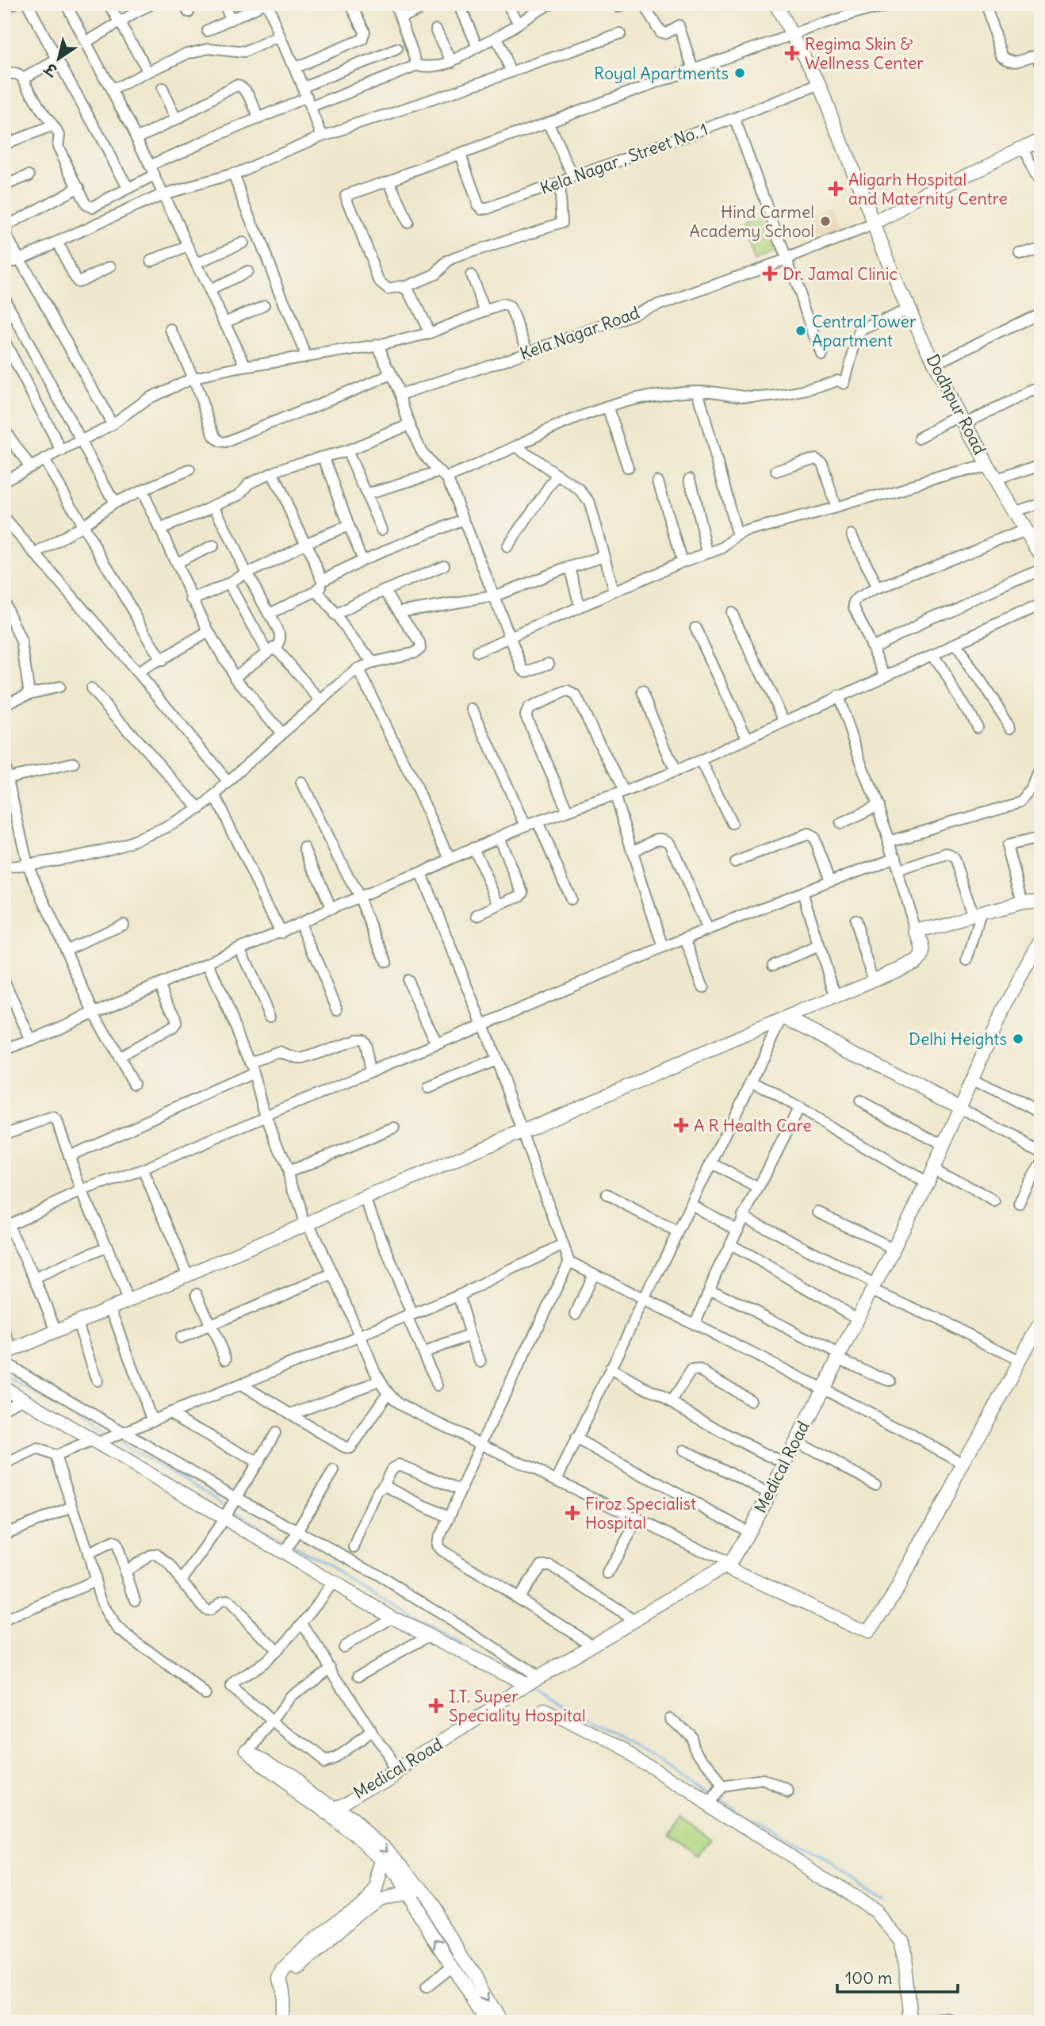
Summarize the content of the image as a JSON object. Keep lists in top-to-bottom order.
{
  "streets": {
    "street": [
      "Kela Nagar , Street No. 1",
      "Kela Nagar Road",
      "Dodhpur Road",
      "Medical Road"
    ]
  },
  "crossings": [
    ["Kela Nagar , Street No. 1", "Dodhpur Road"],
    ["Kela Nagar Road", "Dodhpur Road"]
  ],
  "places": {
    "health": [
      "Regima Skin & Wellness Center",
      "Aligarh Hospital and Maternity Centre",
      "Dr. Jamal Clinic",
      "A R Health Care",
      "Firoz Specialist Hospital",
      "I.T. Super Speciality Hospital"
    ],
    "other": [
      "Royal Apartments",
      "Hind Carmel Academy School",
      "Central Tower Apartment",
      "Delhi Heights"
    ]
  },
  "scale_bar": "100 m",
  "north": "bottom left"
}
